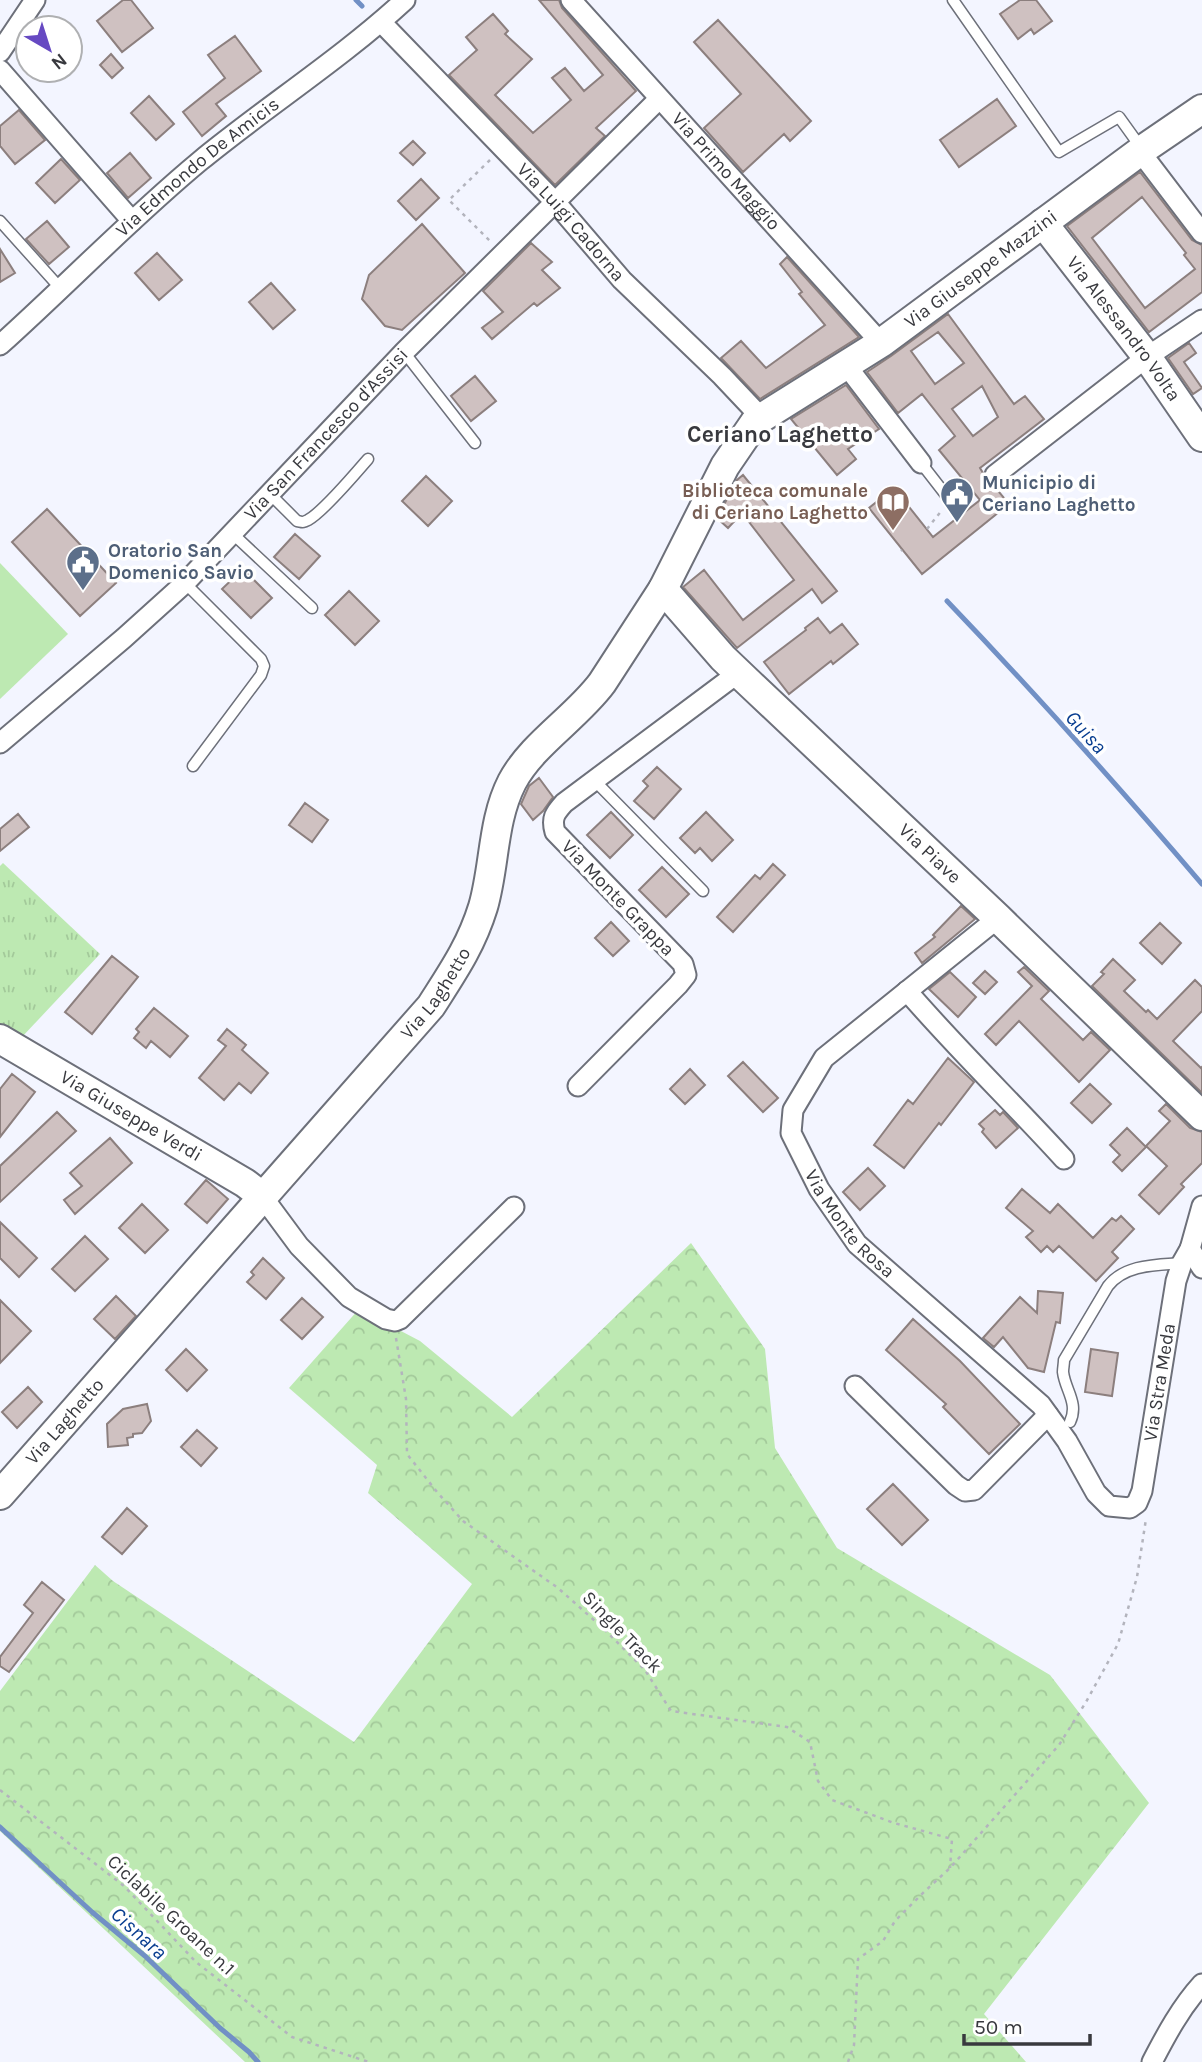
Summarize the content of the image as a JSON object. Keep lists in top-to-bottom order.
{
  "streets": {
    "street": [
      "Via Edmondo De Amicis",
      "Via Primo Maggio",
      "Via Luigi Cadorna",
      "Via Giuseppe Mazzini",
      "Via Alessandro Volta",
      "Via San Francesco d'Assisi",
      "Via Piave",
      "Via Monte Grappa",
      "Via Laghetto",
      "Via Giuseppe Verdi",
      "Via Monte Rosa",
      "Via Stra Meda"
    ],
    "path": ["Single Track", "Ciclabile Groane n.1"]
  },
  "crossings": [
    ["Via Edmondo De Amicis", "Via Luigi Cadorna"],
    ["Via Primo Maggio", "Via Giuseppe Mazzini"],
    ["Via Primo Maggio", "Via San Francesco d'Assisi"],
    ["Via Luigi Cadorna", "Via Giuseppe Mazzini"],
    ["Via Luigi Cadorna", "Via San Francesco d'Assisi"],
    ["Via Luigi Cadorna", "Via Laghetto"],
    ["Via Giuseppe Mazzini", "Via Alessandro Volta"],
    ["Via Giuseppe Mazzini", "Via Laghetto"],
    ["Via Piave", "Via Monte Grappa"],
    ["Via Piave", "Via Laghetto"],
    ["Via Piave", "Via Monte Rosa"],
    ["Via Laghetto", "Via Giuseppe Verdi"],
    ["Via Monte Rosa", "Via Stra Meda"]
  ],
  "districts": ["Ceriano Laghetto"],
  "water": ["Guisa", "Cisnara"],
  "places": {
    "public building": ["Municipio di Ceriano Laghetto", "Oratorio San Domenico Savio"],
    "library": ["Biblioteca comunale di Ceriano Laghetto"]
  },
  "scale_bar": "50 m",
  "north": "bottom right"
}
